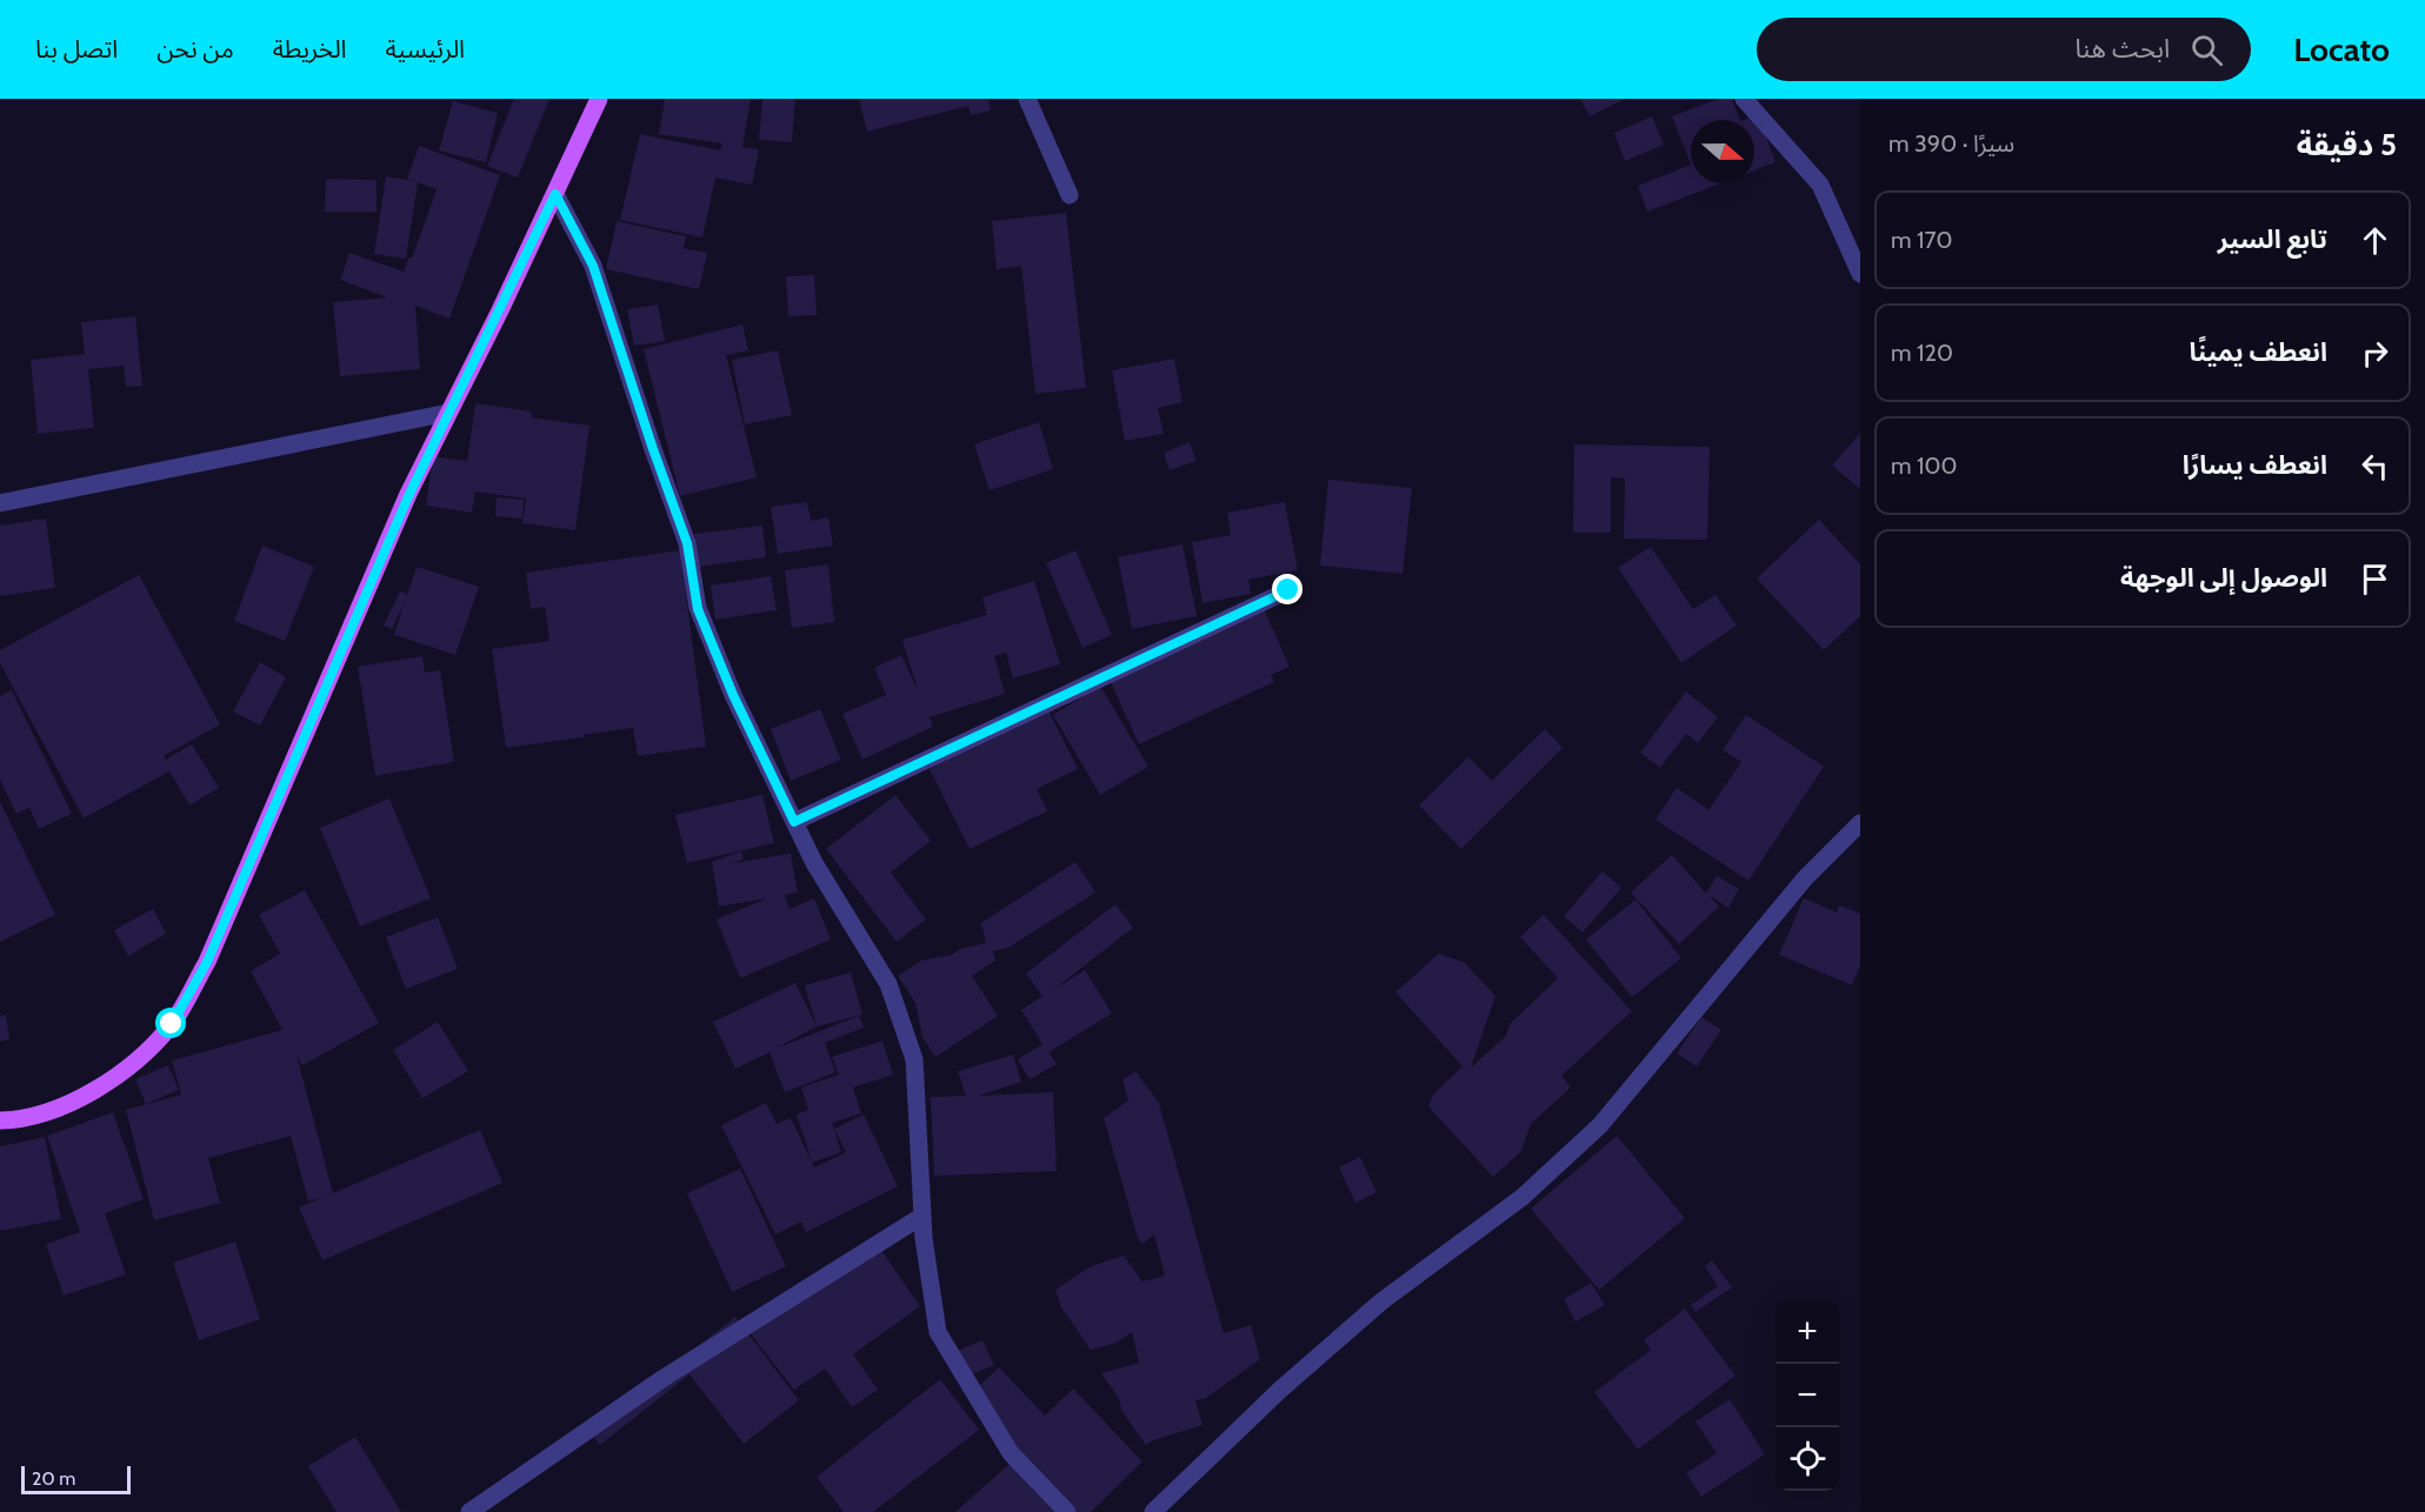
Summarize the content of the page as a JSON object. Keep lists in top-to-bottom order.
{
  "scale_bar": "20 m",
  "north": "right",
  "page": {
    "header": "Locato",
    "search": "ابحث هنا",
    "nav": [
      "الرئيسية",
      "الخريطة",
      "من نحن",
      "اتصل بنا"
    ],
    "heading": ["5 دقيقة", "سيرًا · 390 m"],
    "list": [
      ["تابع السير", "170 m"],
      ["انعطف يمينًا", "120 m"],
      ["انعطف يسارًا", "100 m"],
      "الوصول إلى الوجهة"
    ],
    "map_buttons": ["+", "−"],
    "scale": "20 m"
  }
}
